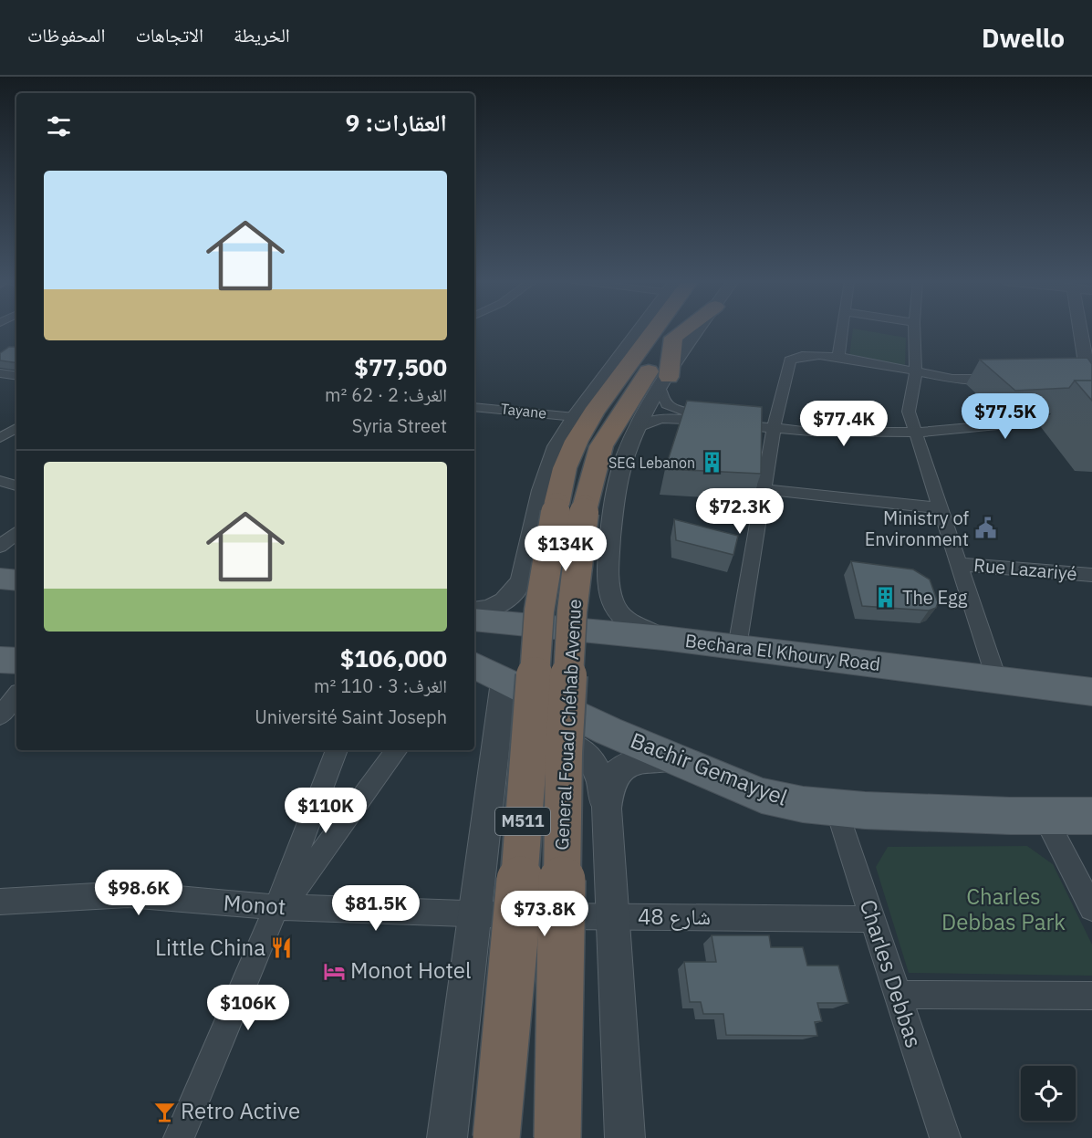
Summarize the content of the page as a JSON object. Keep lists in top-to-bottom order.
{
  "streets": {
    "highway": ["General Fouad Chéhab Avenue", "M511"],
    "main road": ["Bechara El Khoury Road", "Bachir Gemayyel"],
    "street": [
      "Tayane",
      "Rue Lazariyé",
      "Monot",
      "شارع 48",
      "Charles Debbas"
    ]
  },
  "crossings": [
    ["Bachir Gemayyel", "Charles Debbas"],
    ["Monot", "شارع 48"],
    ["شارع 48", "Charles Debbas"]
  ],
  "parks": ["Charles Debbas Park"],
  "places": {
    "building": ["SEG Lebanon", "The Egg"],
    "public building": ["Ministry of Environment"],
    "restaurant": ["Little China"],
    "hotel": ["Monot Hotel"],
    "bar": ["Retro Active"]
  },
  "page": {
    "header": "Dwello",
    "nav": ["الخريطة", "الاتجاهات", "المحفوظات"],
    "heading": "العقارات: 9",
    "list": [
      {
        "name": "$77,500",
        "note": "الغرف: 2 · 62 m² · Syria Street"
      },
      {
        "name": "$106,000",
        "note": "الغرف: 3 · 110 m² · Université Saint Joseph"
      }
    ],
    "price": [
      "$77.5K",
      "$77.4K",
      "$72.3K",
      "$134K",
      "$110K",
      "$98.6K",
      "$81.5K",
      "$73.8K",
      "$106K"
    ]
  }
}
